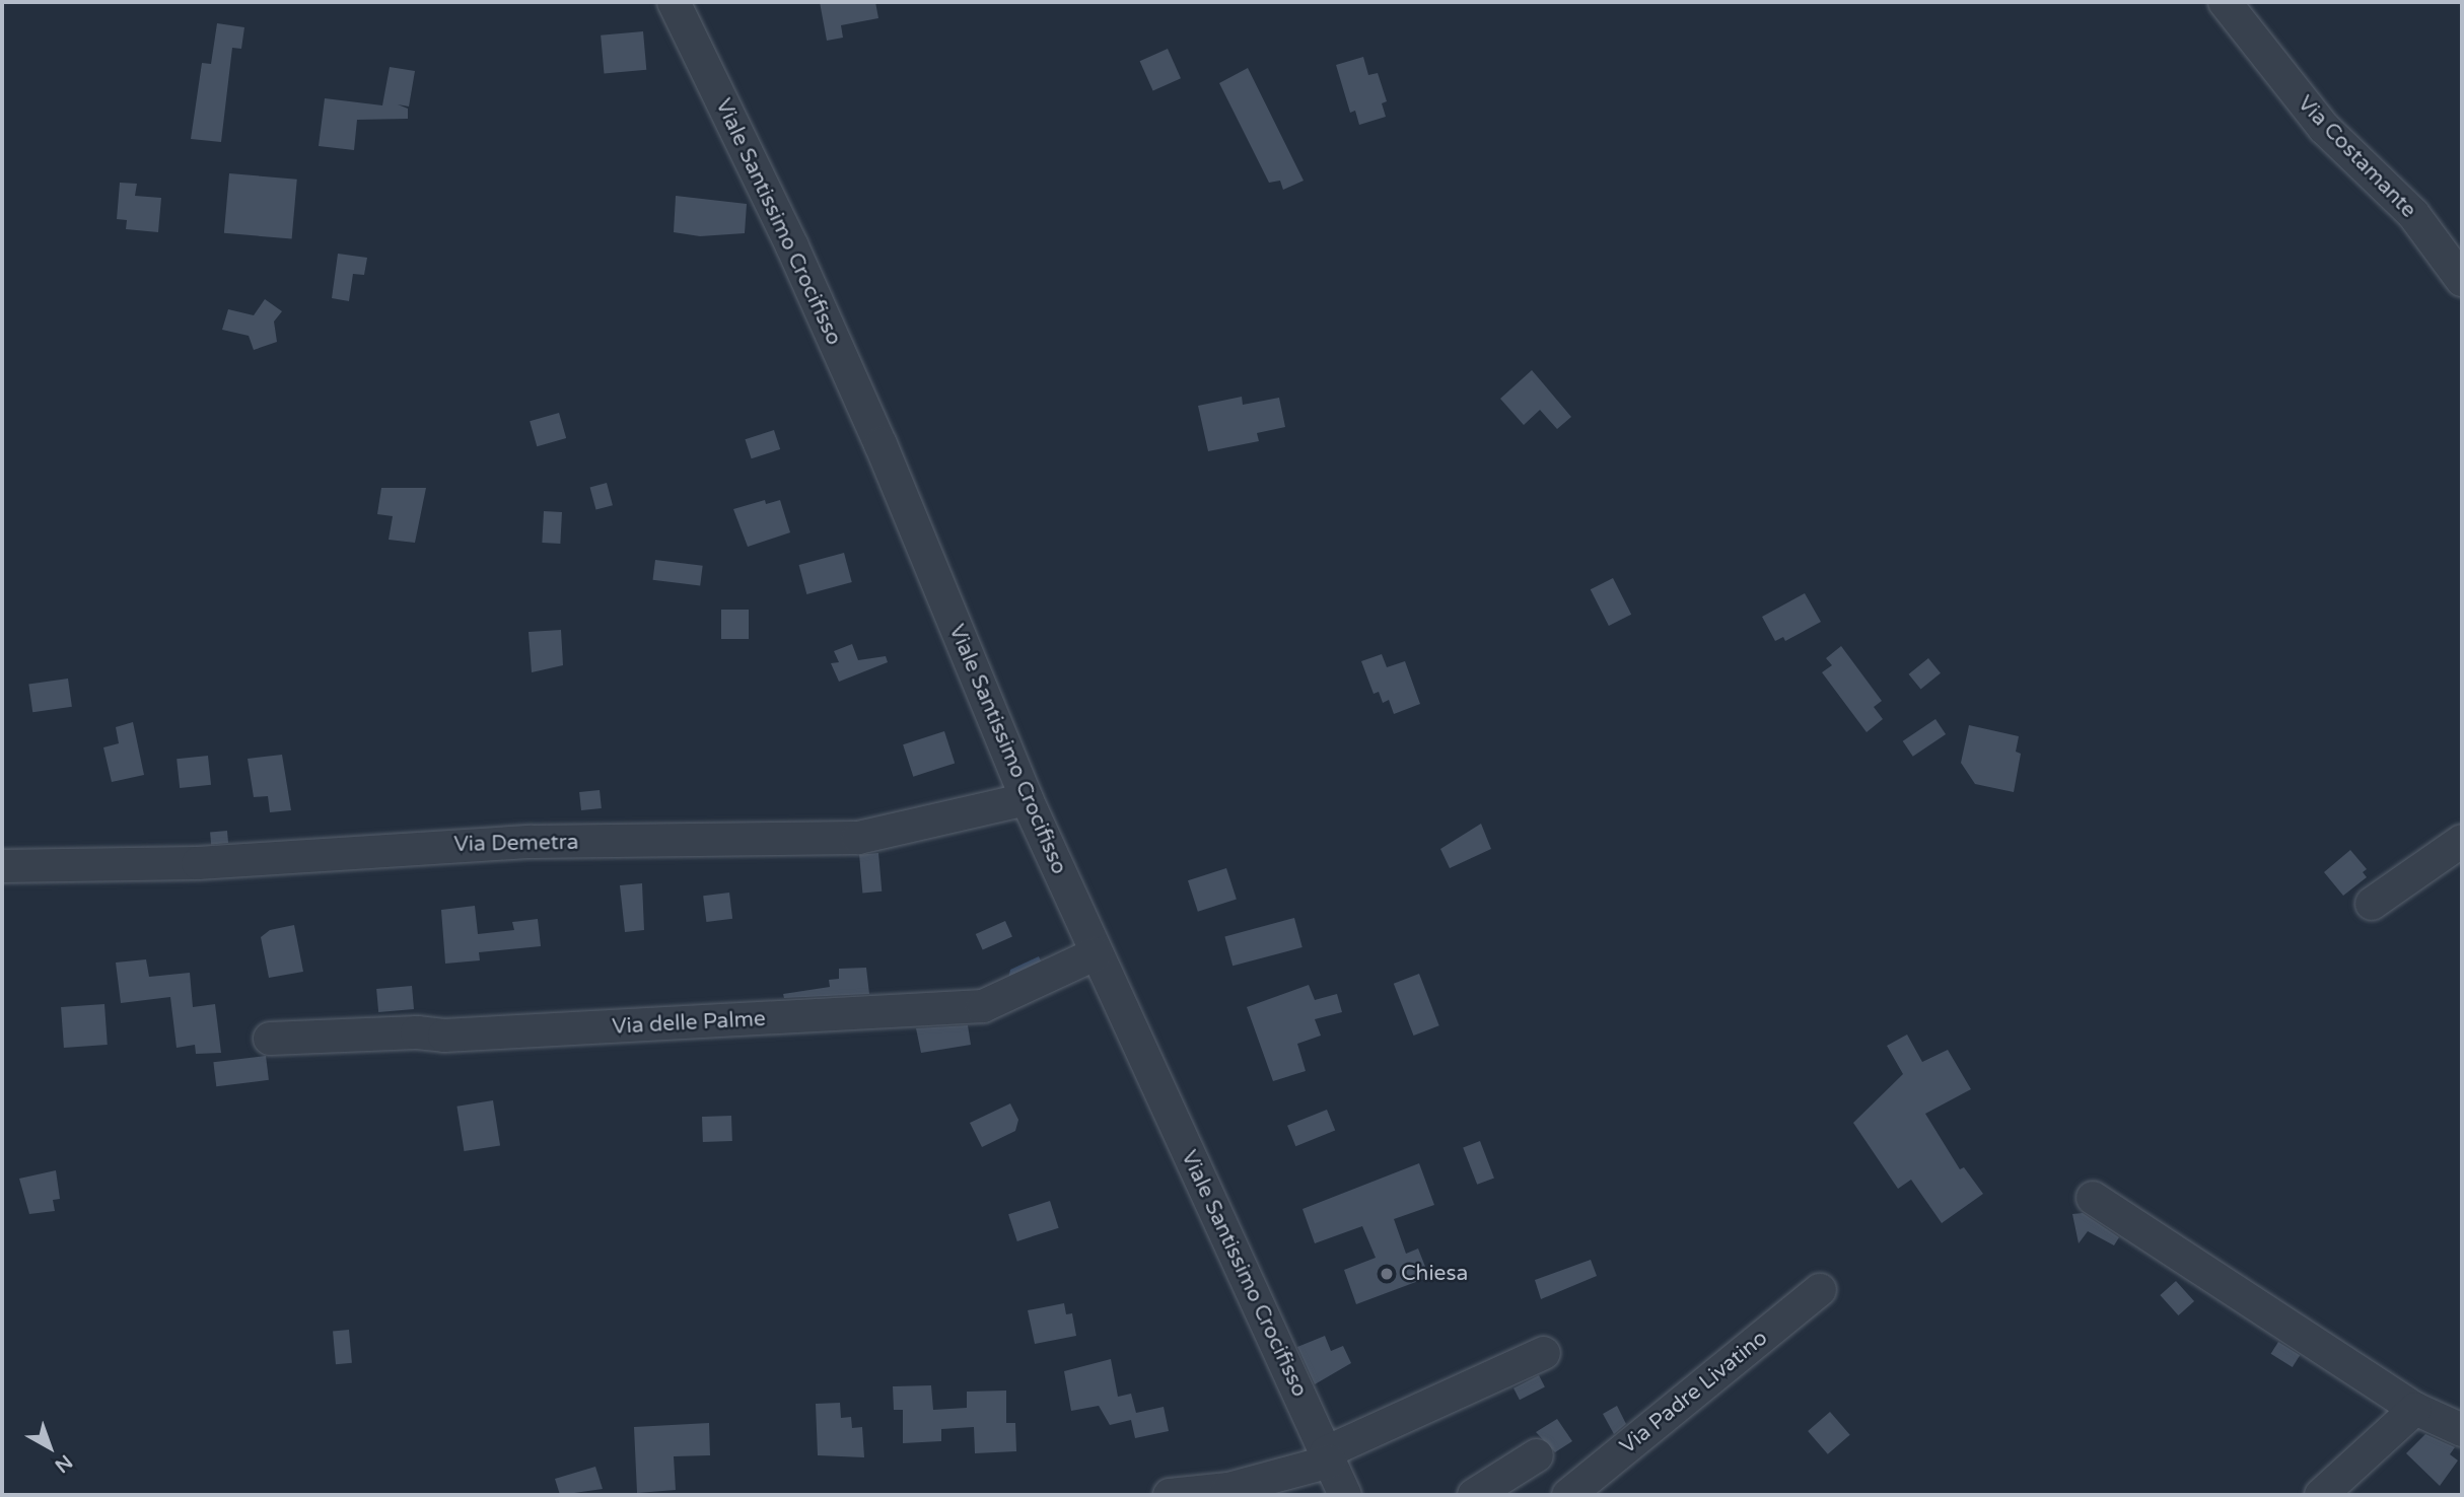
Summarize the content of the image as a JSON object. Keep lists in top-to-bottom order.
{
  "streets": {
    "street": [
      "Via Costamante",
      "Viale Santissimo Crocifisso",
      "Via Demetra",
      "Via delle Palme",
      "Via Padre Livatino"
    ]
  },
  "crossings": [
    ["Viale Santissimo Crocifisso", "Via Demetra"],
    ["Viale Santissimo Crocifisso", "Via delle Palme"]
  ],
  "places": ["Chiesa"],
  "north": "bottom right"
}
